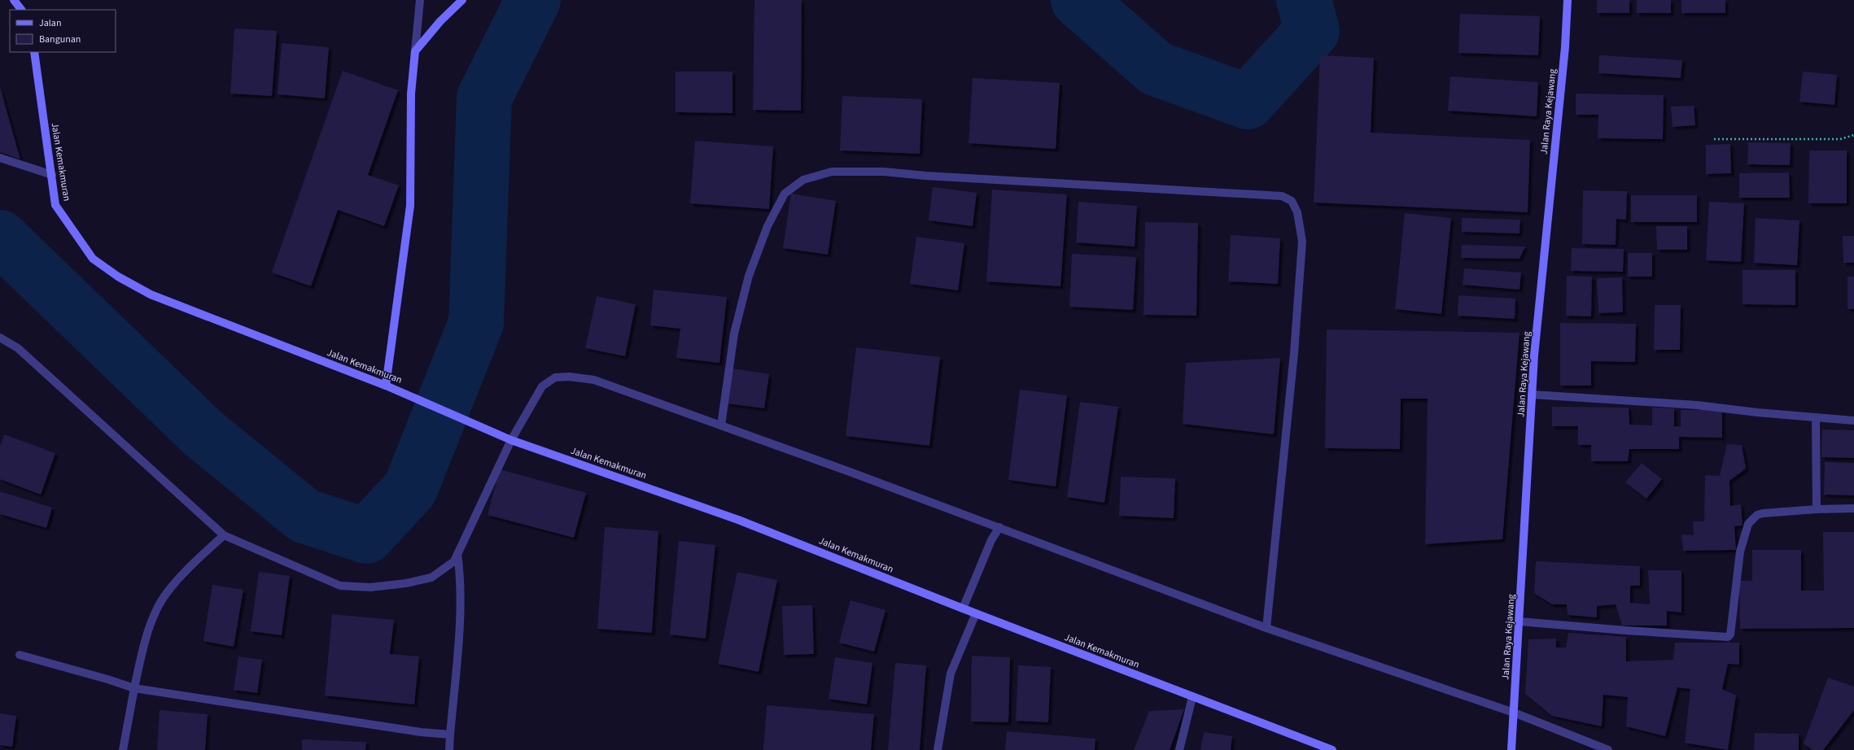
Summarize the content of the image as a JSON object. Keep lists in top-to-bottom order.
{
  "streets": {
    "street": ["Jalan Raya Kejawang", "Jalan Kemakmuran"]
  },
  "legend": ["Jalan", "Bangunan"]
}
